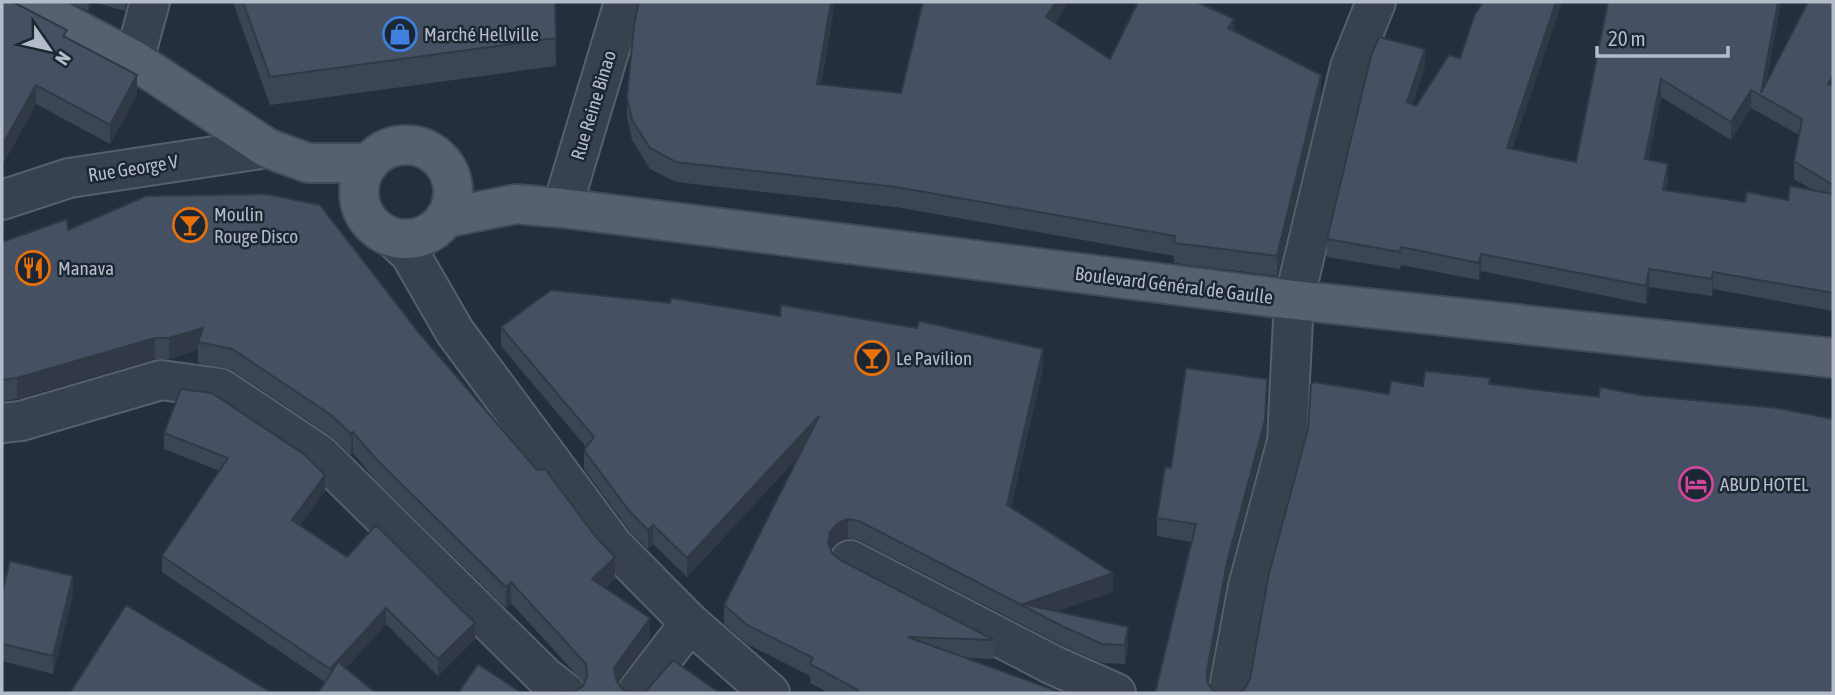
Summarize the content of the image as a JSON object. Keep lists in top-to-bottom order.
{
  "streets": {
    "main road": ["Boulevard Général de Gaulle"],
    "street": ["Rue Reine Binao", "Rue George V"]
  },
  "crossings": [
    ["Rue Reine Binao", "Boulevard Général de Gaulle"]
  ],
  "places": {
    "shop": ["Marché Hellville"],
    "bar": ["Moulin Rouge Disco", "Le Pavilion"],
    "restaurant": ["Manava"],
    "hotel": ["ABUD HOTEL"]
  },
  "scale_bar": "20 m",
  "north": "bottom right"
}
